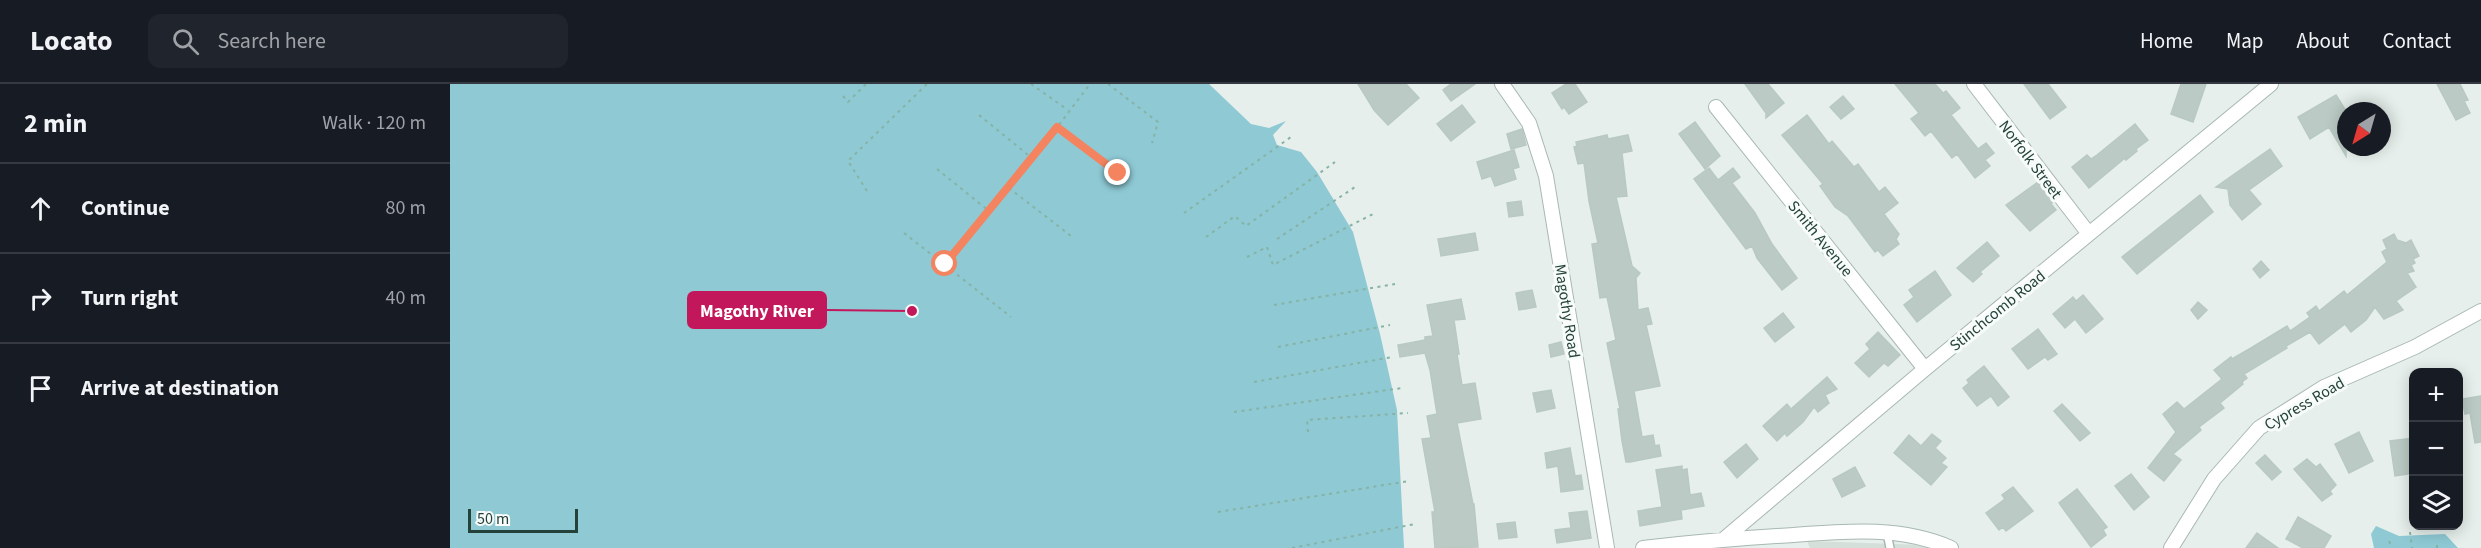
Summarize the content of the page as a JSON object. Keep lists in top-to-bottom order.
{
  "streets": {
    "street": [
      "Norfolk Street",
      "Smith Avenue",
      "Stinchcomb Road",
      "Magothy Road",
      "Cypress Road"
    ]
  },
  "crossings": [
    ["Norfolk Street", "Stinchcomb Road"],
    ["Smith Avenue", "Stinchcomb Road"]
  ],
  "places": ["Magothy River"],
  "scale_bar": "50 m",
  "north": "bottom left",
  "page": {
    "header": "Locato",
    "search": "Search here",
    "nav": [
      "Home",
      "Map",
      "About",
      "Contact"
    ],
    "heading": ["2 min", "Walk · 120 m"],
    "list": [
      ["Continue", "80 m"],
      ["Turn right", "40 m"],
      "Arrive at destination"
    ],
    "map_buttons": ["+", "−"],
    "scale": "50 m"
  }
}
